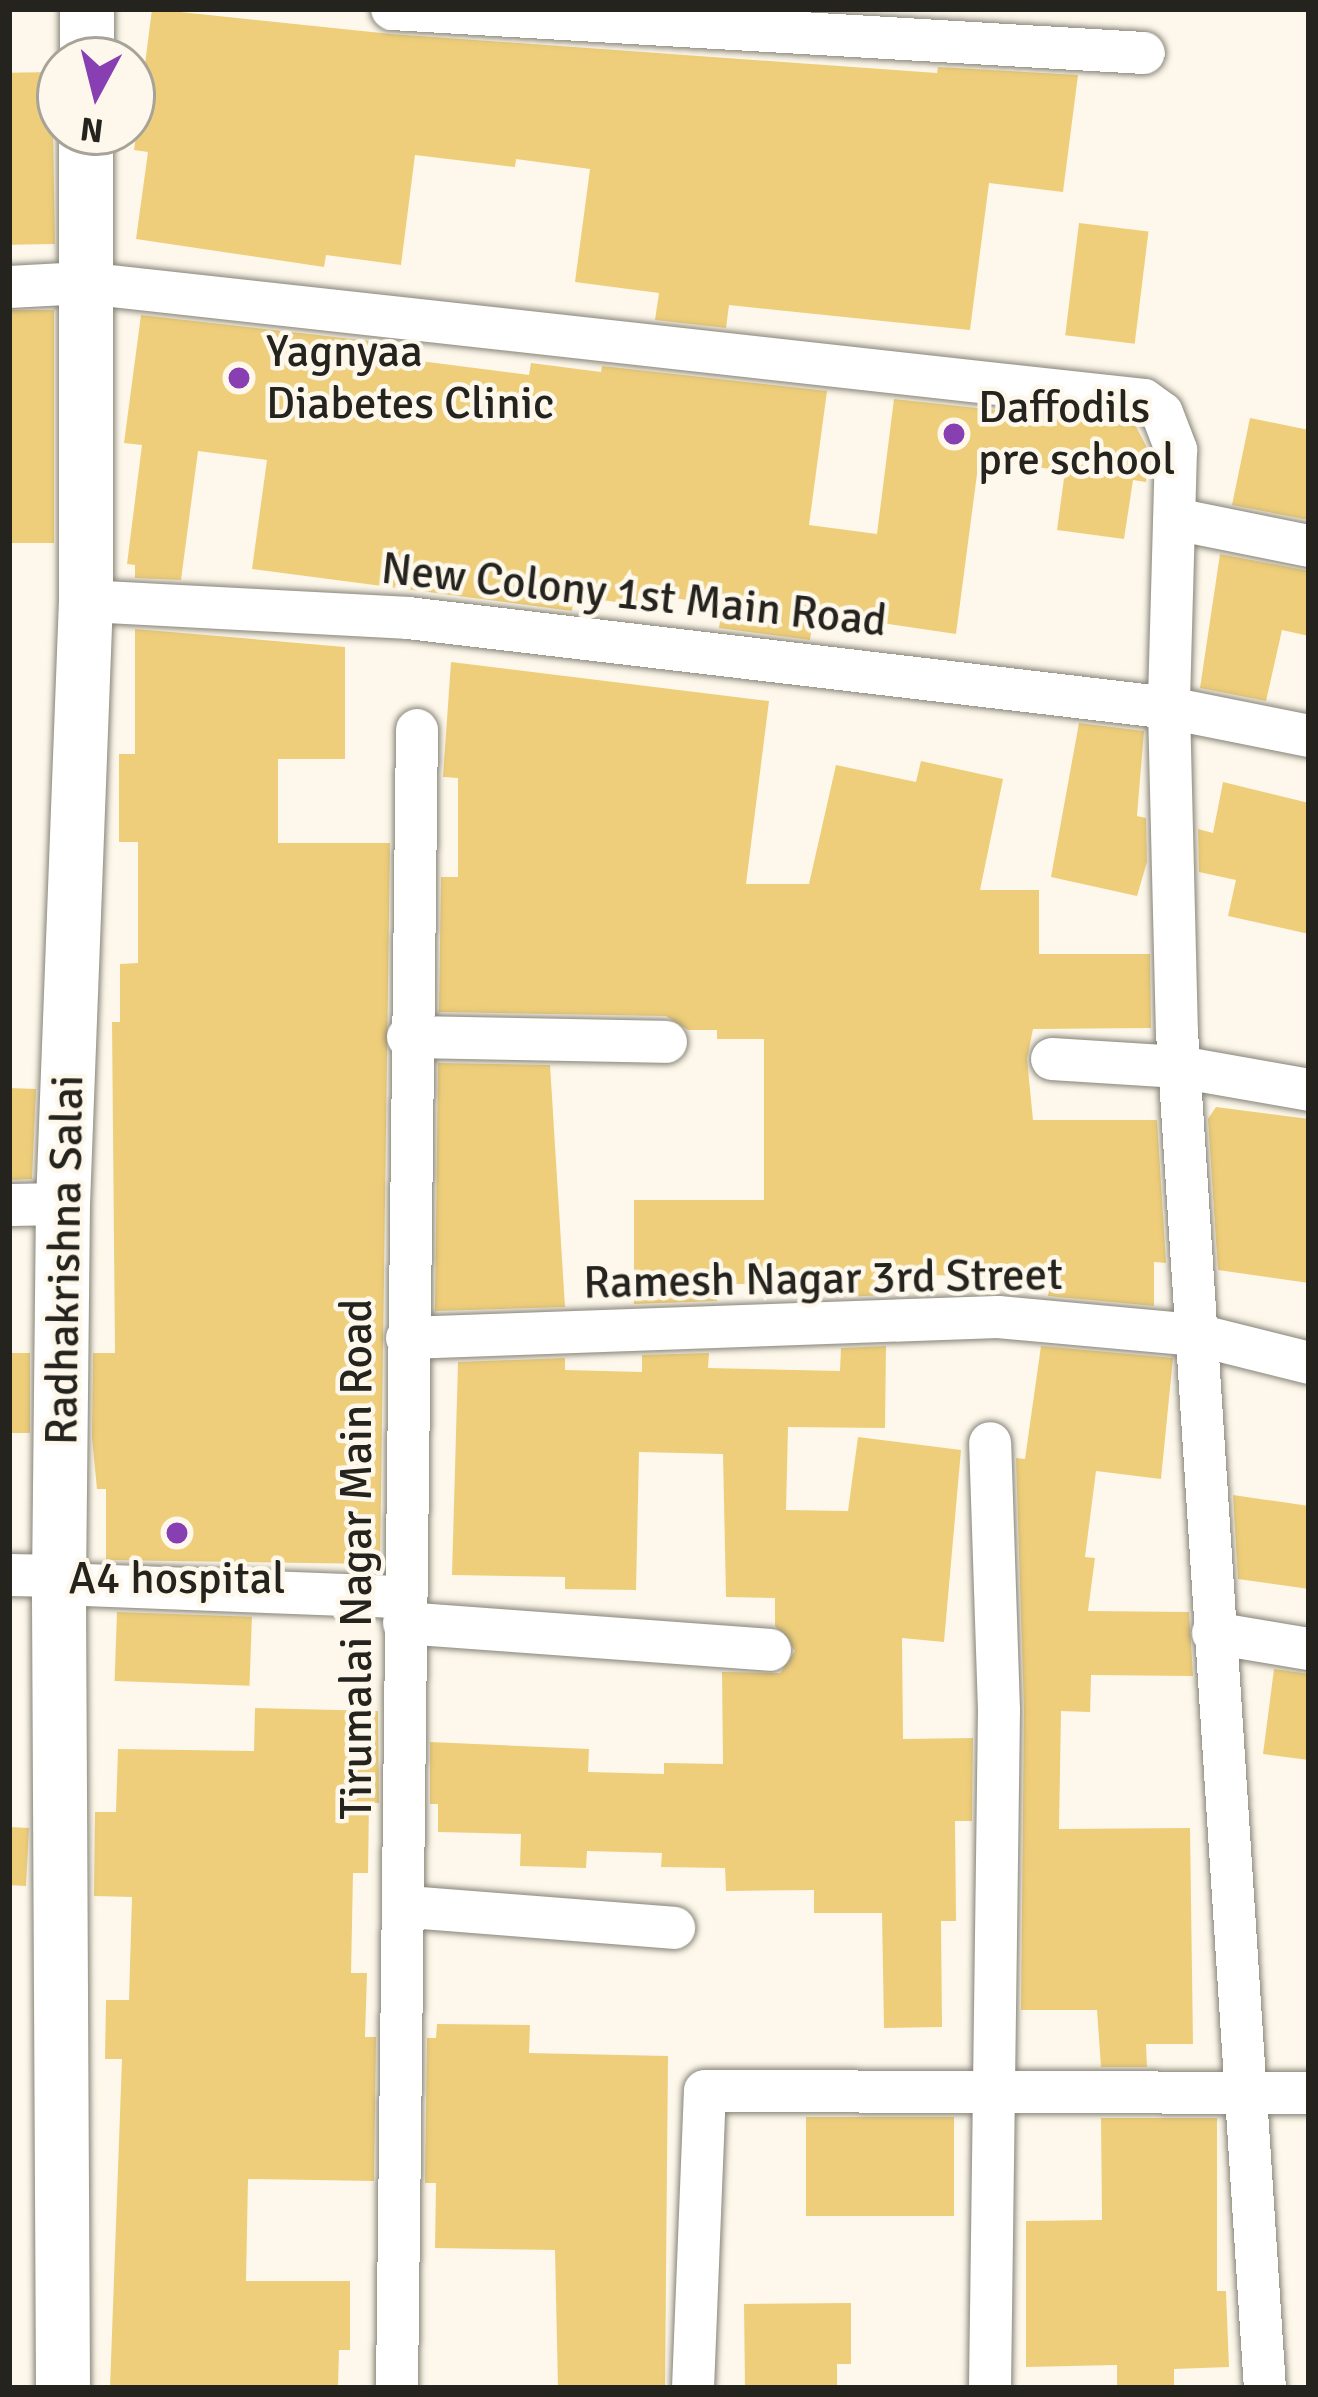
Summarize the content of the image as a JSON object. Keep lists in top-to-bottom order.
{
  "streets": {
    "street": [
      "New Colony 1st Main Road",
      "Radhakrishna Salai",
      "Ramesh Nagar 3rd Street",
      "Tirumalai Nagar Main Road"
    ]
  },
  "crossings": [
    ["New Colony 1st Main Road", "Radhakrishna Salai"],
    ["Ramesh Nagar 3rd Street", "Tirumalai Nagar Main Road"]
  ],
  "places": ["Yagnyaa Diabetes Clinic", "Daffodils pre school", "A4 hospital"],
  "north": "bottom"
}
